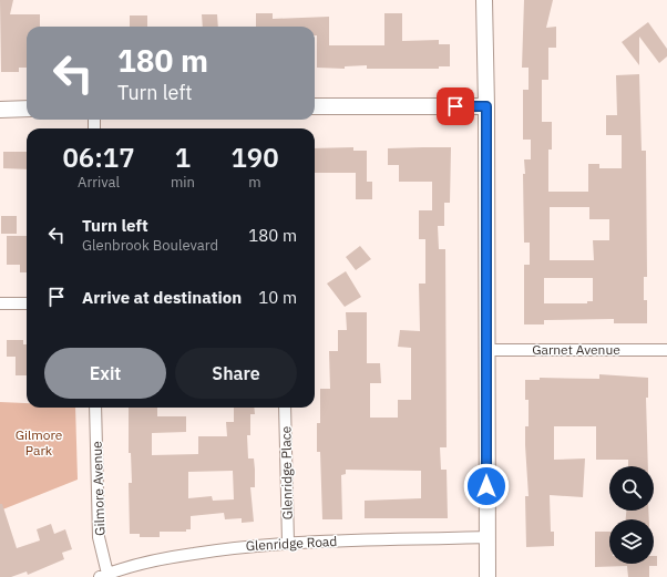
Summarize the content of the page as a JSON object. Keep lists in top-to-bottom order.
{
  "streets": {
    "street": [
      "Garnet Avenue",
      "Glenridge Place",
      "Gilmore Avenue",
      "Glenridge Road"
    ]
  },
  "crossings": [
    ["Glenridge Place", "Glenridge Road"],
    ["Gilmore Avenue", "Glenridge Road"]
  ],
  "parks": ["Gilmore Park"],
  "page": {
    "turn": ["180 m", "Turn left"],
    "eta": [
      "06:17",
      "Arrival",
      "1",
      "min",
      "190",
      "m"
    ],
    "list": [
      {
        "name": "Turn left",
        "note": "Glenbrook Boulevard",
        "value": "180 m"
      },
      {
        "name": "Arrive at destination",
        "value": "10 m"
      }
    ],
    "buttons": ["Exit", "Share"]
  }
}
